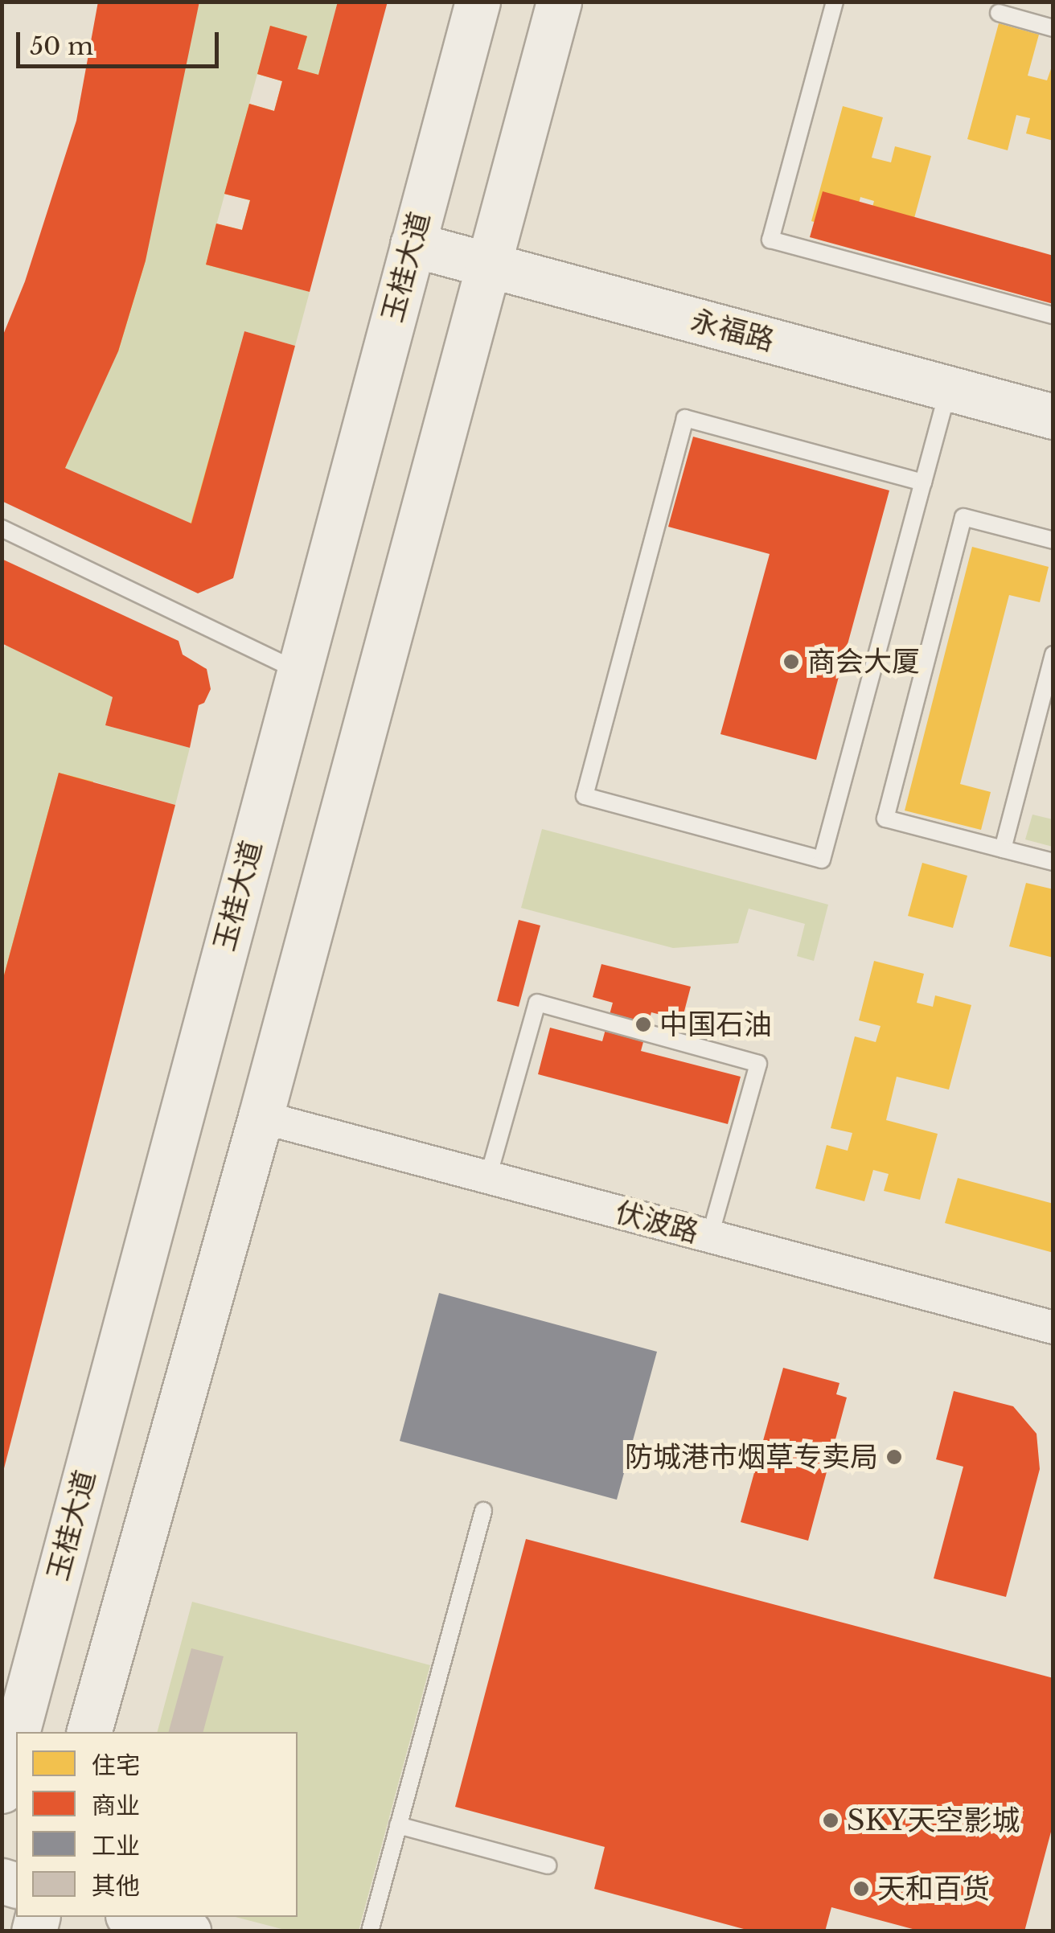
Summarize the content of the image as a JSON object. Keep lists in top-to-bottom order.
{
  "streets": {
    "main road": ["玉桂大道", "永福路"],
    "street": ["伏波路"]
  },
  "crossings": [
    ["玉桂大道", "永福路"]
  ],
  "places": [
    "商会大厦",
    "中国石油",
    "防城港市烟草专卖局",
    "SKY天空影城",
    "天和百货"
  ],
  "legend": [
    "住宅",
    "商业",
    "工业",
    "其他"
  ],
  "scale_bar": "50 m"
}
